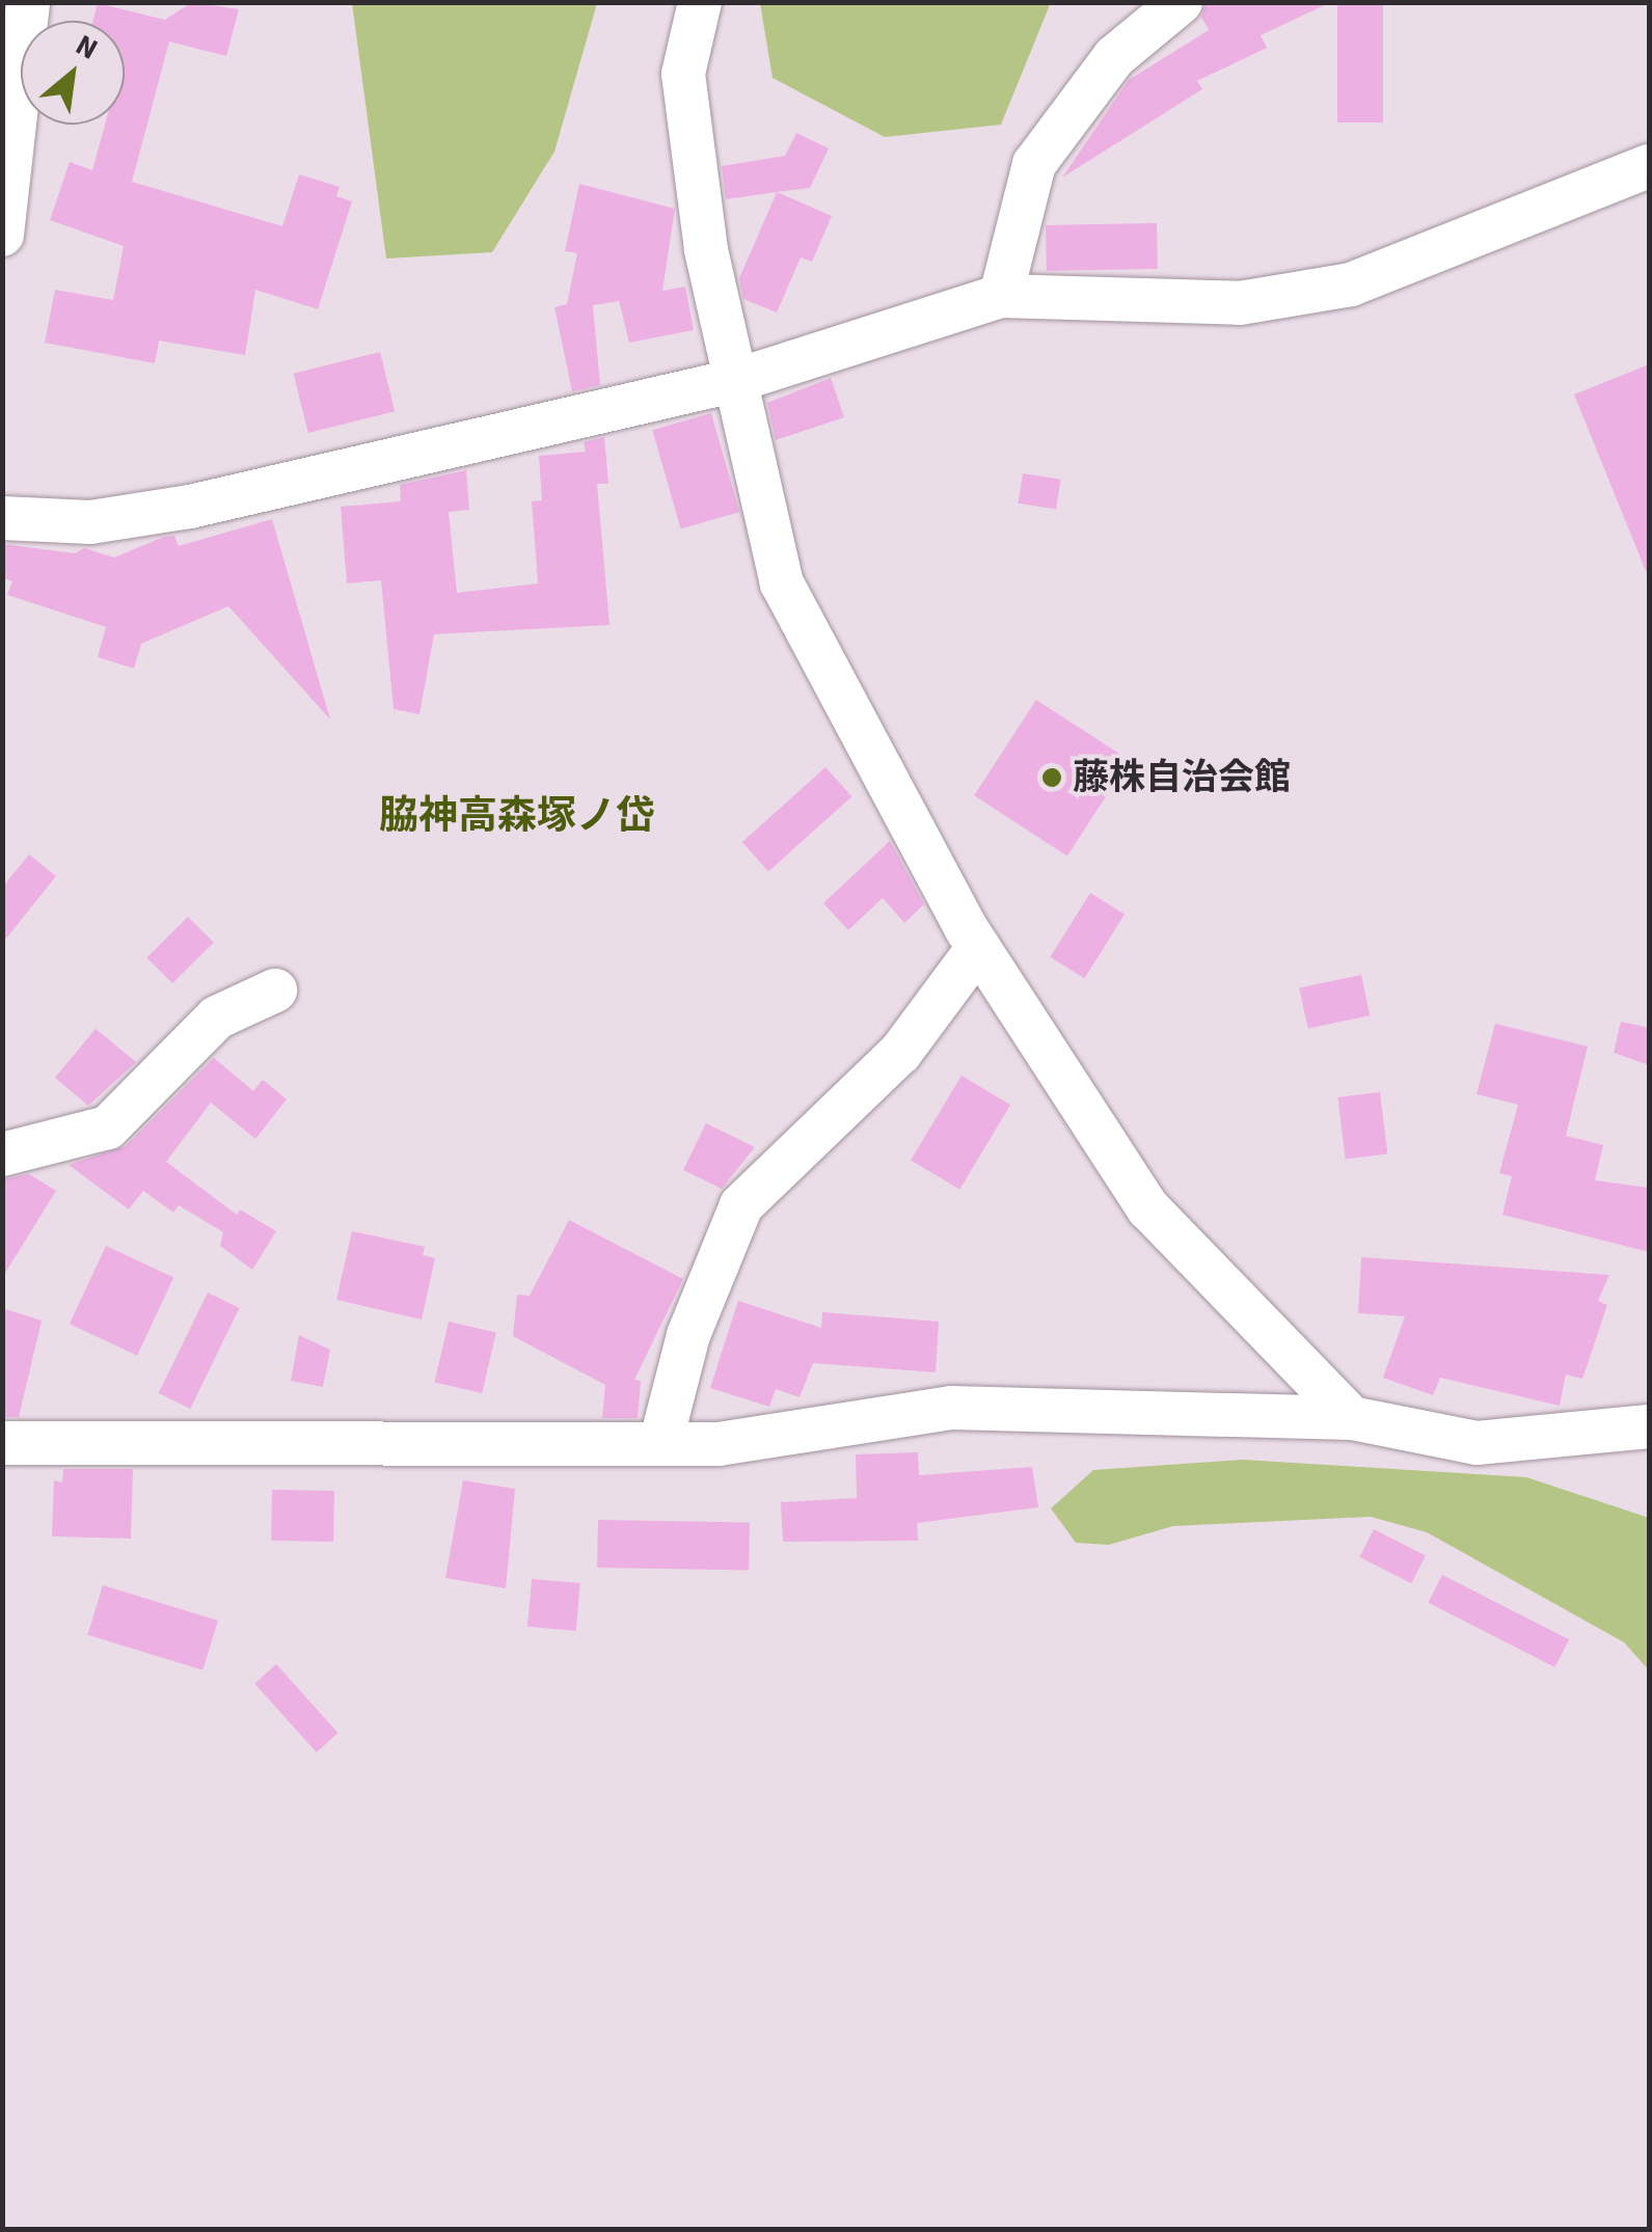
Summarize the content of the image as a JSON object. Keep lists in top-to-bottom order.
{
  "districts": ["脇神高森塚ノ岱"],
  "places": ["藤株自治会館"],
  "north": "top right"
}
